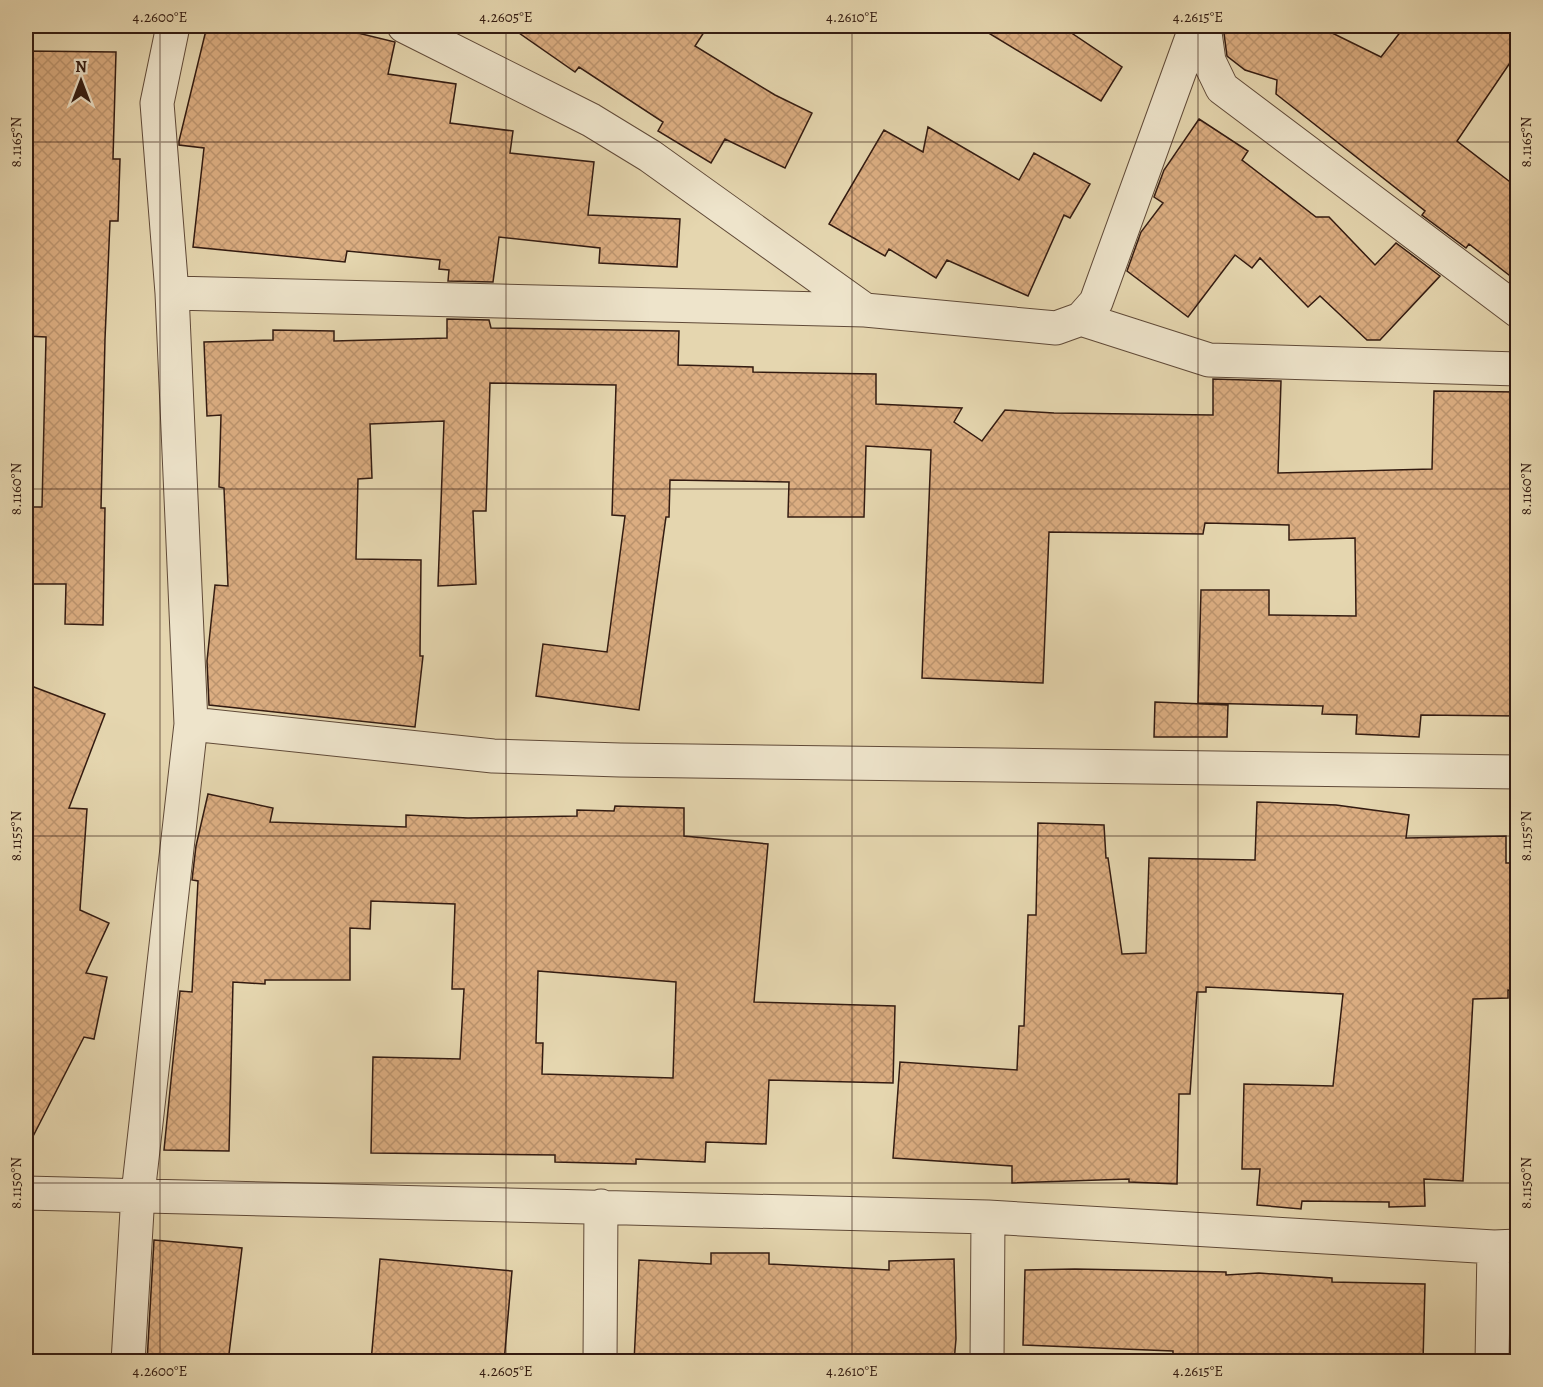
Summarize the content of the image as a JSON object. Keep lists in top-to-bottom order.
{
  "north": "top",
  "coordinates": [
    "4.2600°E",
    "4.2605°E",
    "4.2610°E",
    "4.2615°E",
    "8.1165°N",
    "8.1160°N",
    "8.1155°N",
    "8.1150°N"
  ]
}
